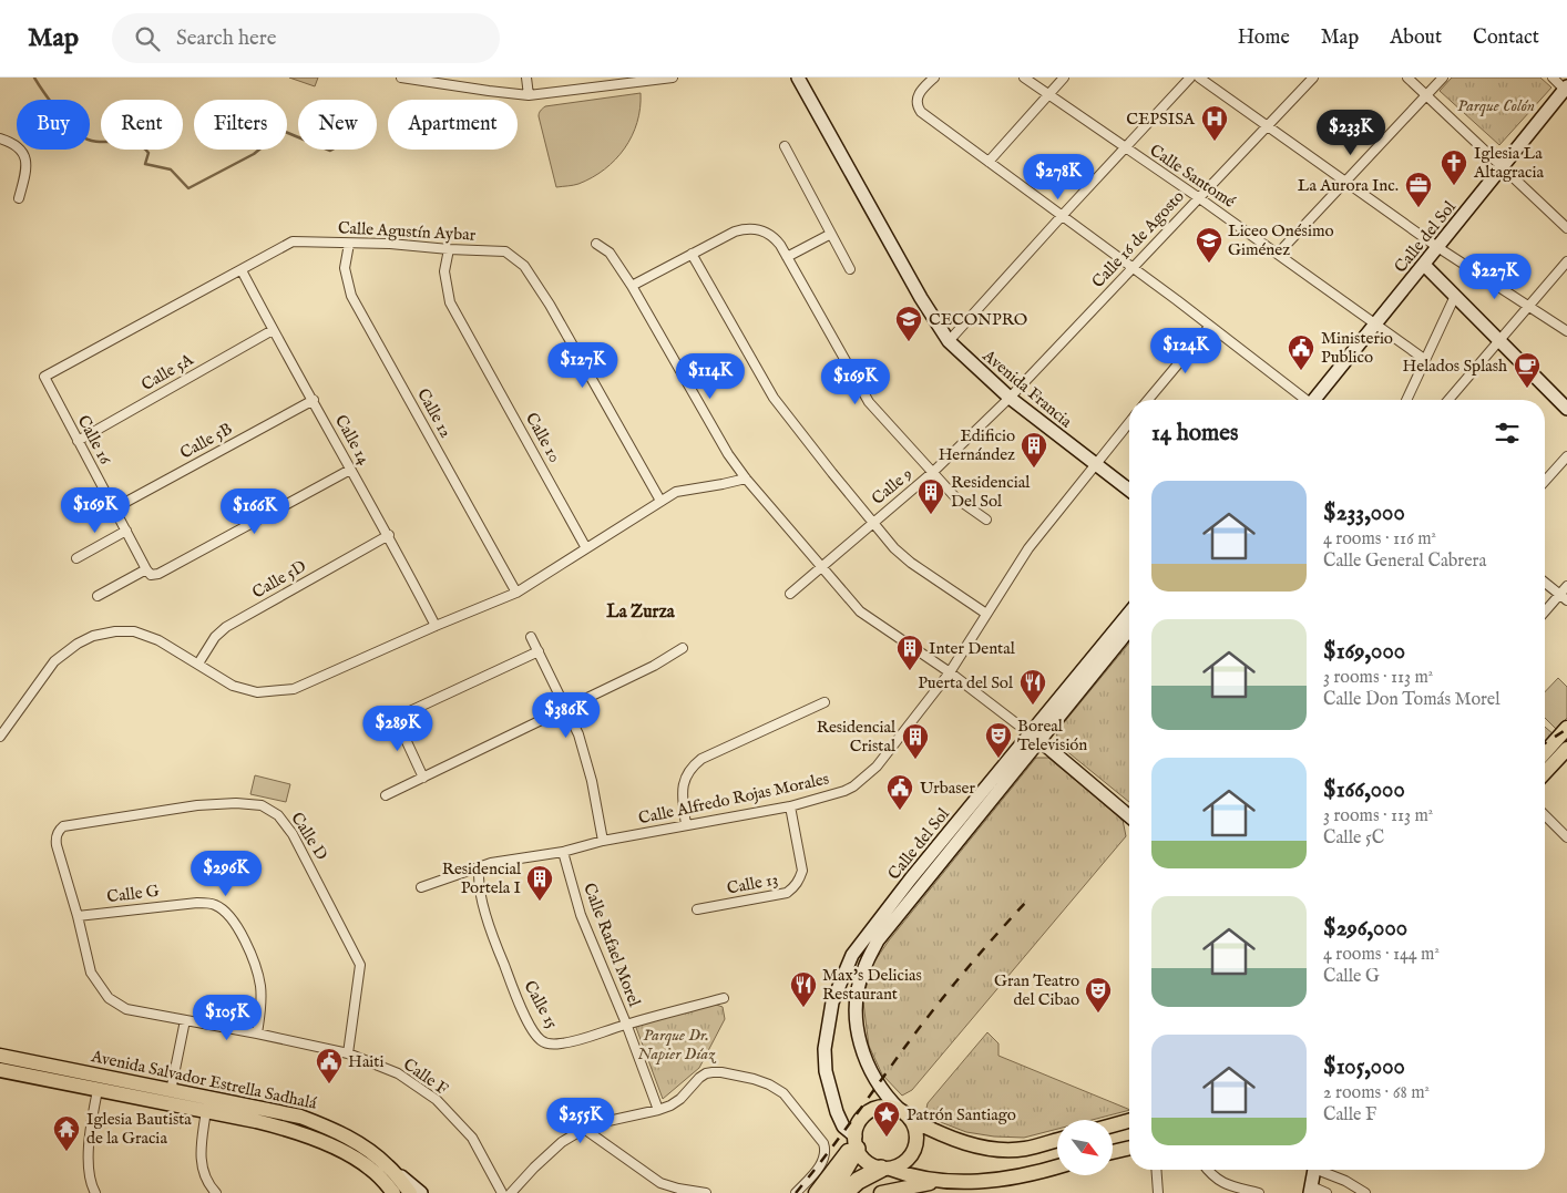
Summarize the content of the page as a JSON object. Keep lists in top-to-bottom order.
{
  "streets": {
    "main road": ["Calle del Sol", "Avenida Francia", "Avenida Salvador Estrella Sadhalá"],
    "street": [
      "Calle Santomé",
      "Calle Agustín Aybar",
      "Calle 16 de Agosto",
      "Calle 5A",
      "Calle 12",
      "Calle 10",
      "Calle 16",
      "Calle 14",
      "Calle 5B",
      "Calle 9",
      "Calle 5D",
      "Calle Alfredo Rojas Morales",
      "Calle D",
      "Calle 13",
      "Calle G",
      "Calle Rafael Morel",
      "Calle 15",
      "Calle F"
    ]
  },
  "crossings": [
    ["Calle Santomé", "Calle del Sol"],
    ["Calle Santomé", "Calle 16 de Agosto"],
    ["Calle Agustín Aybar", "Calle 12"],
    ["Calle Agustín Aybar", "Calle 10"],
    ["Calle Agustín Aybar", "Calle 16"],
    ["Calle Agustín Aybar", "Calle 14"],
    ["Calle 16 de Agosto", "Avenida Francia"],
    ["Calle 16 de Agosto", "Calle 9"],
    ["Calle 5A", "Calle 16"],
    ["Calle 5A", "Calle 14"],
    ["Avenida Francia", "Calle 9"],
    ["Avenida Francia", "Calle Alfredo Rojas Morales"],
    ["Calle 16", "Calle 5B"],
    ["Calle 14", "Calle 5B"],
    ["Calle 14", "Calle 5D"],
    ["Calle Alfredo Rojas Morales", "Calle 13"],
    ["Calle Alfredo Rojas Morales", "Calle Rafael Morel"],
    ["Calle Alfredo Rojas Morales", "Calle 15"],
    ["Calle D", "Calle F"],
    ["Calle G", "Calle F"],
    ["Calle Rafael Morel", "Calle 15"]
  ],
  "districts": ["La Zurza"],
  "parks": ["Parque Colón", "Parque Dr. Napier Díaz"],
  "places": {
    "hospital": ["CEPSISA"],
    "church": ["Iglesia La Altagracia"],
    "office": ["La Aurora Inc."],
    "school or university": ["Liceo Onésimo Giménez", "CECONPRO"],
    "public building": ["Ministerio Publico", "Urbaser", "Haiti"],
    "cafe": ["Helados Splash"],
    "building": [
      "Edificio Hernández",
      "Residencial Del Sol",
      "Inter Dental",
      "Residencial Cristal",
      "Residencial Portela I"
    ],
    "restaurant": ["Puerta del Sol", "Max's Delicias Restaurant"],
    "theatre": ["Boreal Televisión", "Gran Teatro del Cibao"],
    "place": ["Patrón Santiago"],
    "temple": ["Iglesia Bautista de la Gracia"]
  },
  "north": "bottom right",
  "page": {
    "header": "Map",
    "search": "Search here",
    "nav": [
      "Home",
      "Map",
      "About",
      "Contact"
    ],
    "chip": [
      "Buy",
      "Rent",
      "Filters",
      "New",
      "Apartment"
    ],
    "price": [
      "$233K",
      "$278K",
      "$227K",
      "$124K",
      "$127K",
      "$114K",
      "$169K",
      "$169K",
      "$166K",
      "$386K",
      "$289K",
      "$296K",
      "$105K",
      "$255K"
    ],
    "heading": "14 homes",
    "list": [
      {
        "name": "$233,000",
        "note": "4 rooms · 116 m² · Calle General Cabrera"
      },
      {
        "name": "$169,000",
        "note": "3 rooms · 113 m² · Calle Don Tomás Morel"
      },
      {
        "name": "$166,000",
        "note": "3 rooms · 113 m² · Calle 5C"
      },
      {
        "name": "$296,000",
        "note": "4 rooms · 144 m² · Calle G"
      },
      {
        "name": "$105,000",
        "note": "2 rooms · 68 m² · Calle F"
      }
    ]
  }
}
